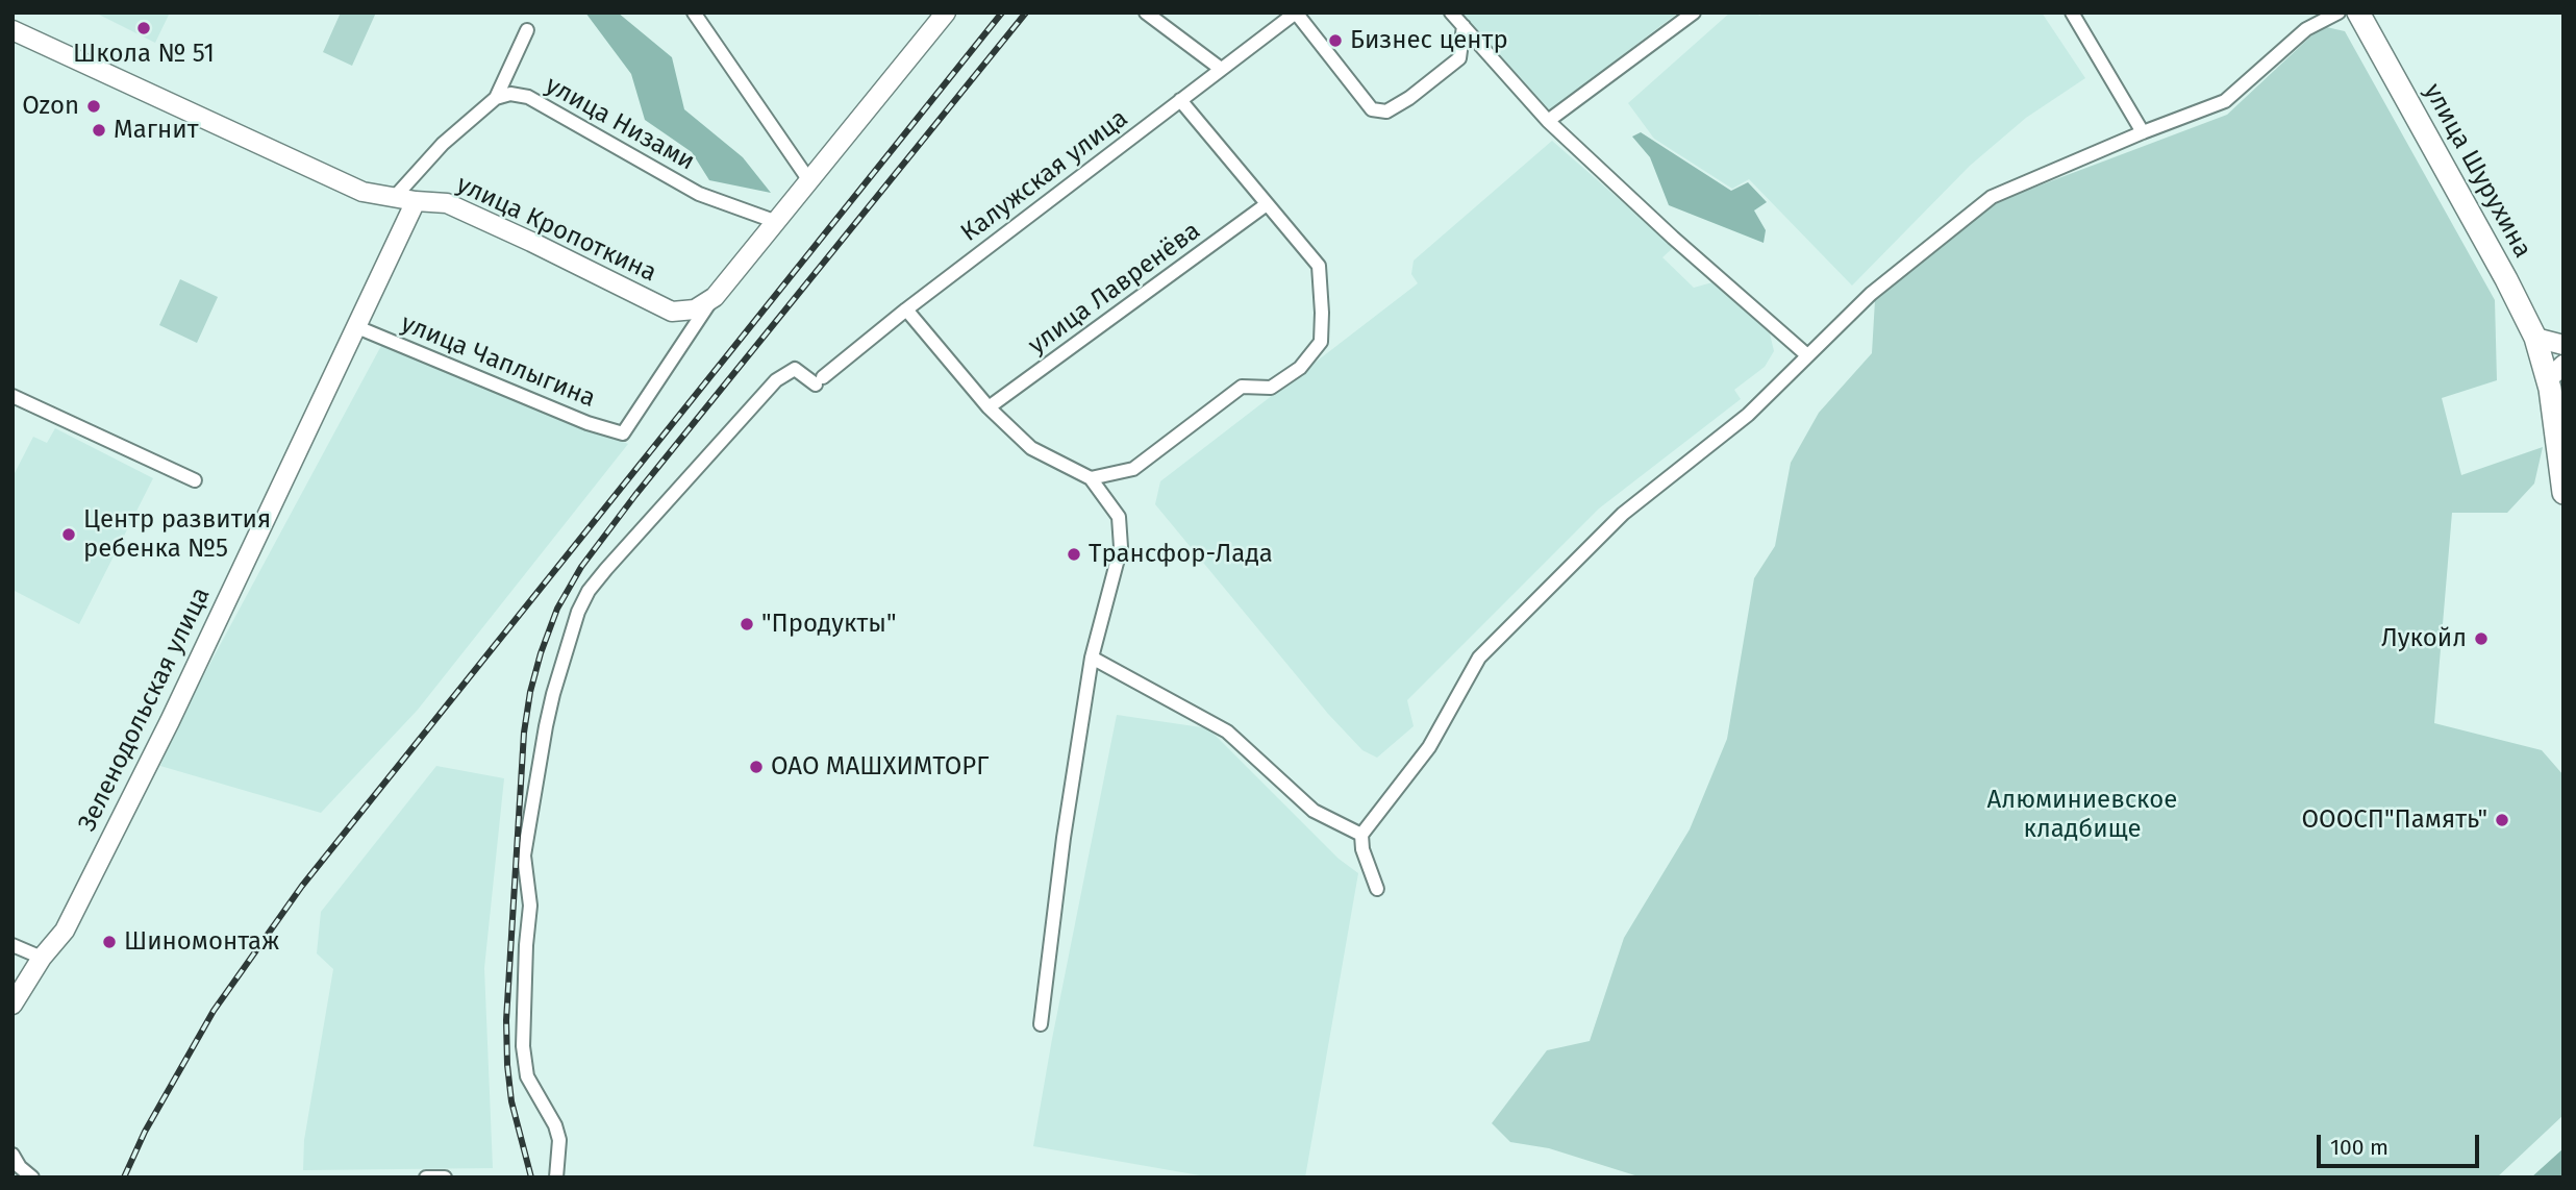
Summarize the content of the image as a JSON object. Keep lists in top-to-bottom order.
{
  "streets": {
    "highway": ["улица Шурухина"],
    "street": [
      "улица Низами",
      "Калужская улица",
      "улица Кропоткина",
      "улица Лавренёва",
      "улица Чаплыгина",
      "Зеленодольская улица"
    ]
  },
  "crossings": [
    ["улица Кропоткина", "улица Чаплыгина"],
    ["улица Кропоткина", "Зеленодольская улица"],
    ["улица Чаплыгина", "Зеленодольская улица"]
  ],
  "parks": ["Алюминиевское кладбище"],
  "places": [
    "Школа № 51",
    "Бизнес центр",
    "Ozon",
    "Магнит",
    "Центр развития ребенка №5",
    "Трансфор-Лада",
    "\"Продукты\"",
    "Лукойл",
    "ОАО МАШХИМТОРГ",
    "ОООСП\"Память\"",
    "Шиномонтаж"
  ],
  "scale_bar": "100 m"
}
